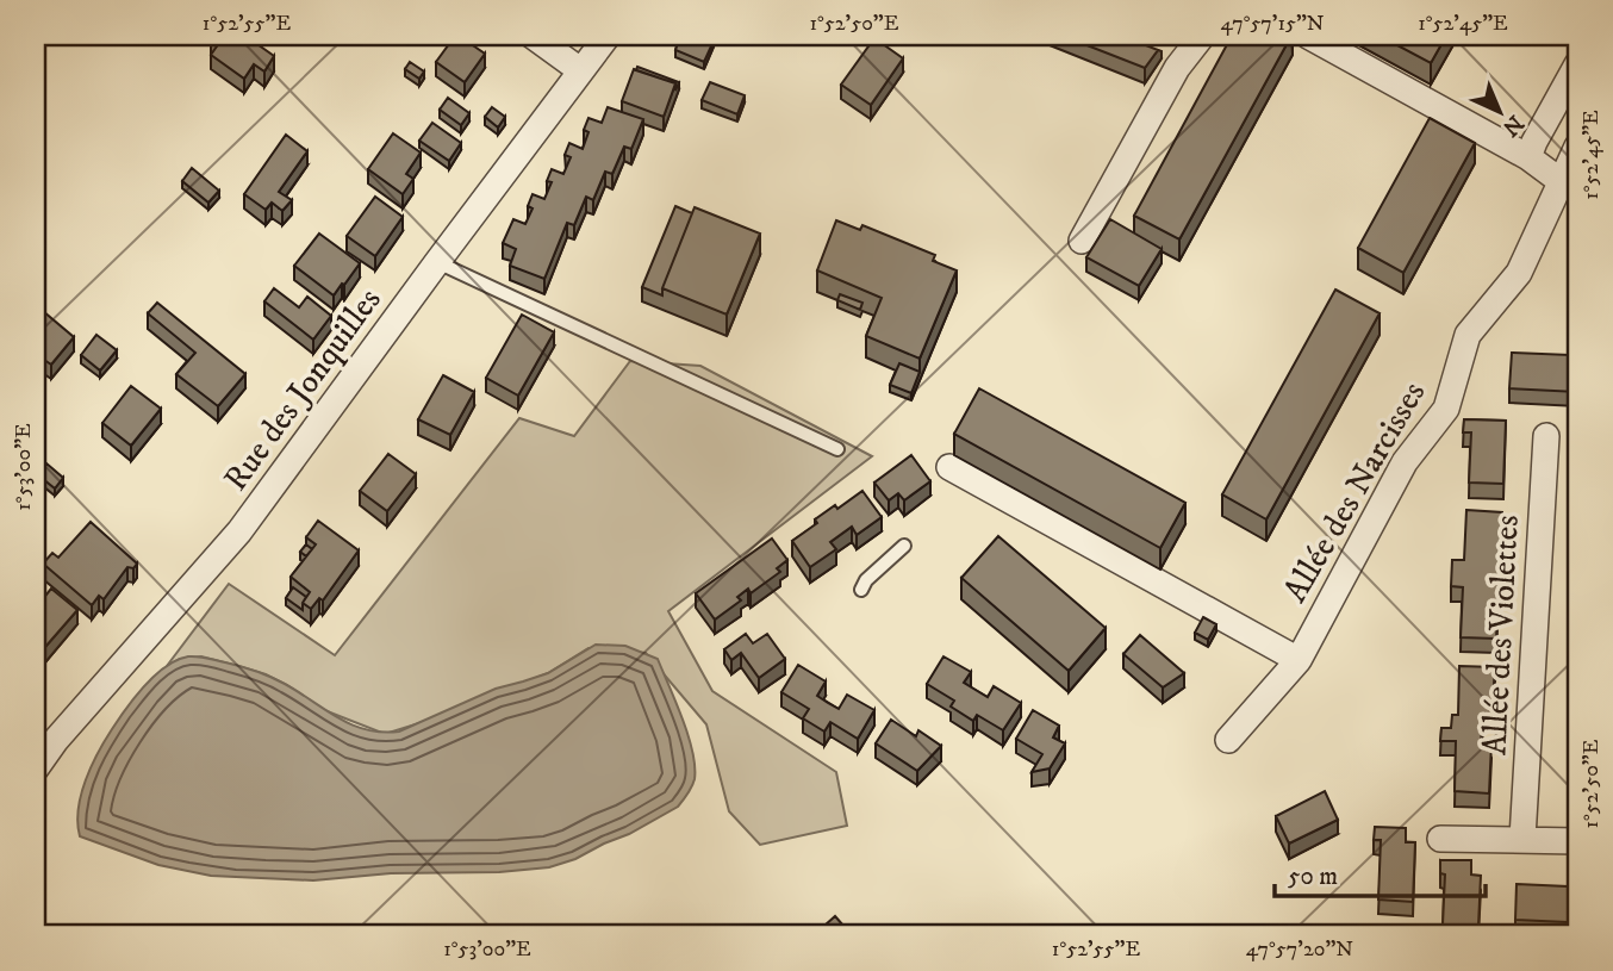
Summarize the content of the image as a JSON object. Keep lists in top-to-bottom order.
{
  "streets": {
    "street": ["Rue des Jonquilles", "Allée des Narcisses", "Allée des Violettes"]
  },
  "scale_bar": "50 m",
  "north": "bottom right",
  "coordinates": [
    "1°52'55\"E",
    "1°52'50\"E",
    "47°57'15\"N",
    "1°52'45\"E",
    "1°53'00\"E",
    "47°57'20\"N"
  ]
}
